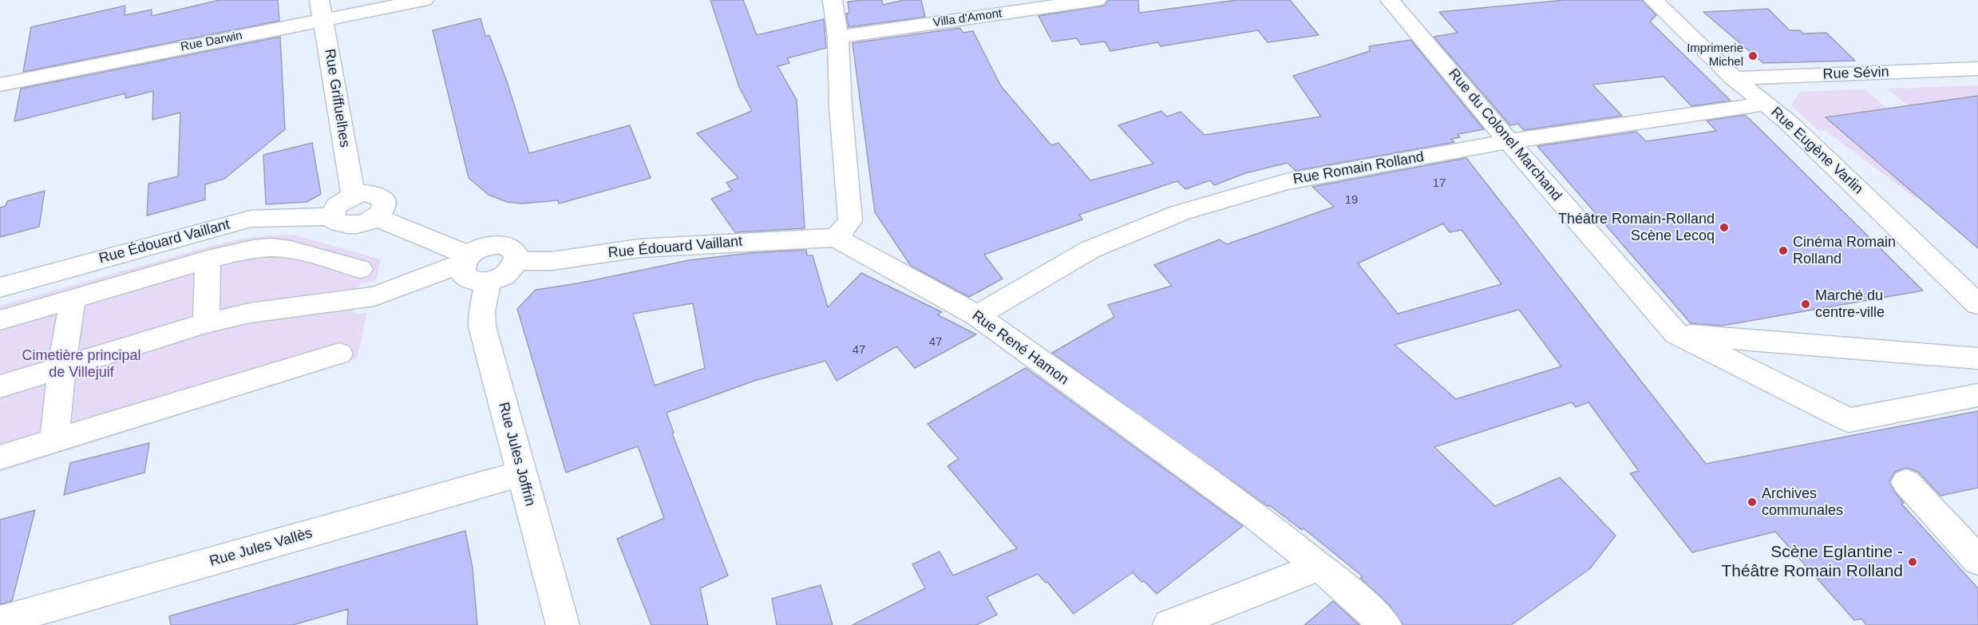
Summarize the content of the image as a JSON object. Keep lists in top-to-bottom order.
{
  "streets": {
    "street": [
      "Villa d'Amont",
      "Rue Darwin",
      "Rue Sévin",
      "Rue Griffuelhes",
      "Rue du Colonel Marchand",
      "Rue Eugène Varlin",
      "Rue Romain Rolland",
      "Rue Édouard Vaillant",
      "Rue René Hamon",
      "Rue Jules Joffrin",
      "Rue Jules Vallès"
    ]
  },
  "crossings": [
    ["Rue Darwin", "Rue Griffuelhes"],
    ["Rue Sévin", "Rue Eugène Varlin"],
    ["Rue du Colonel Marchand", "Rue Romain Rolland"],
    ["Rue Eugène Varlin", "Rue Romain Rolland"],
    ["Rue Romain Rolland", "Rue René Hamon"],
    ["Rue Édouard Vaillant", "Rue René Hamon"],
    ["Rue Édouard Vaillant", "Rue Jules Joffrin"],
    ["Rue Jules Joffrin", "Rue Jules Vallès"]
  ],
  "parks": ["Cimetière principal de Villejuif"],
  "places": [
    "Imprimerie Michel",
    "Théâtre Romain-Rolland Scène Lecoq",
    "Cinéma Romain Rolland",
    "Marché du centre-ville",
    "Archives communales",
    "Scène Eglantine - Théâtre Romain Rolland"
  ],
  "house_numbers": [
    "17",
    "19",
    "47",
    "47"
  ]
}
